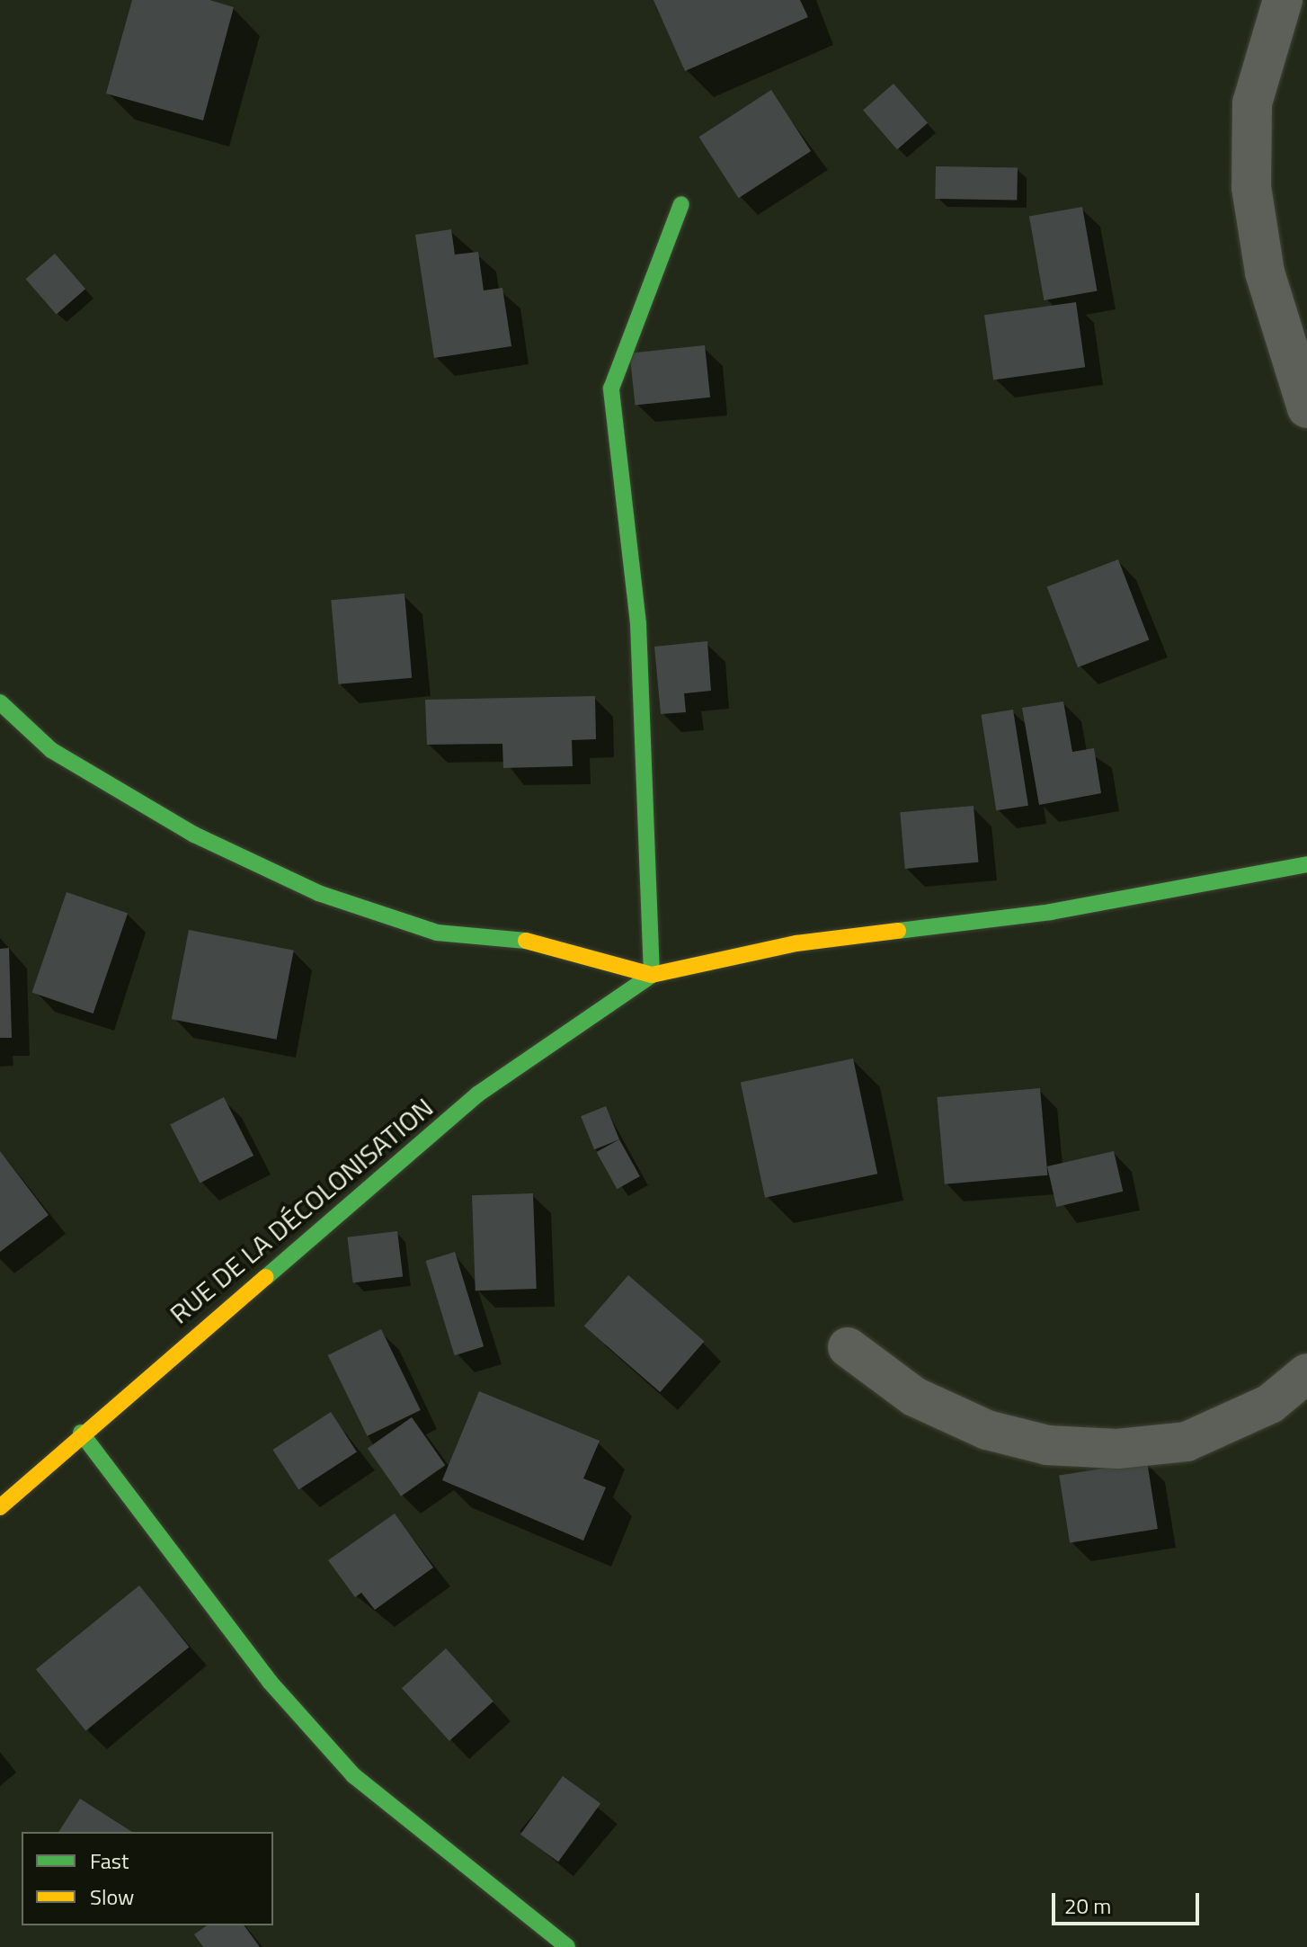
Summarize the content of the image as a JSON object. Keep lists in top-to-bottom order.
{
  "streets": {
    "street": ["RUE DE LA DÉCOLONISATION"]
  },
  "legend": ["Fast", "Slow"],
  "scale_bar": "20 m"
}
